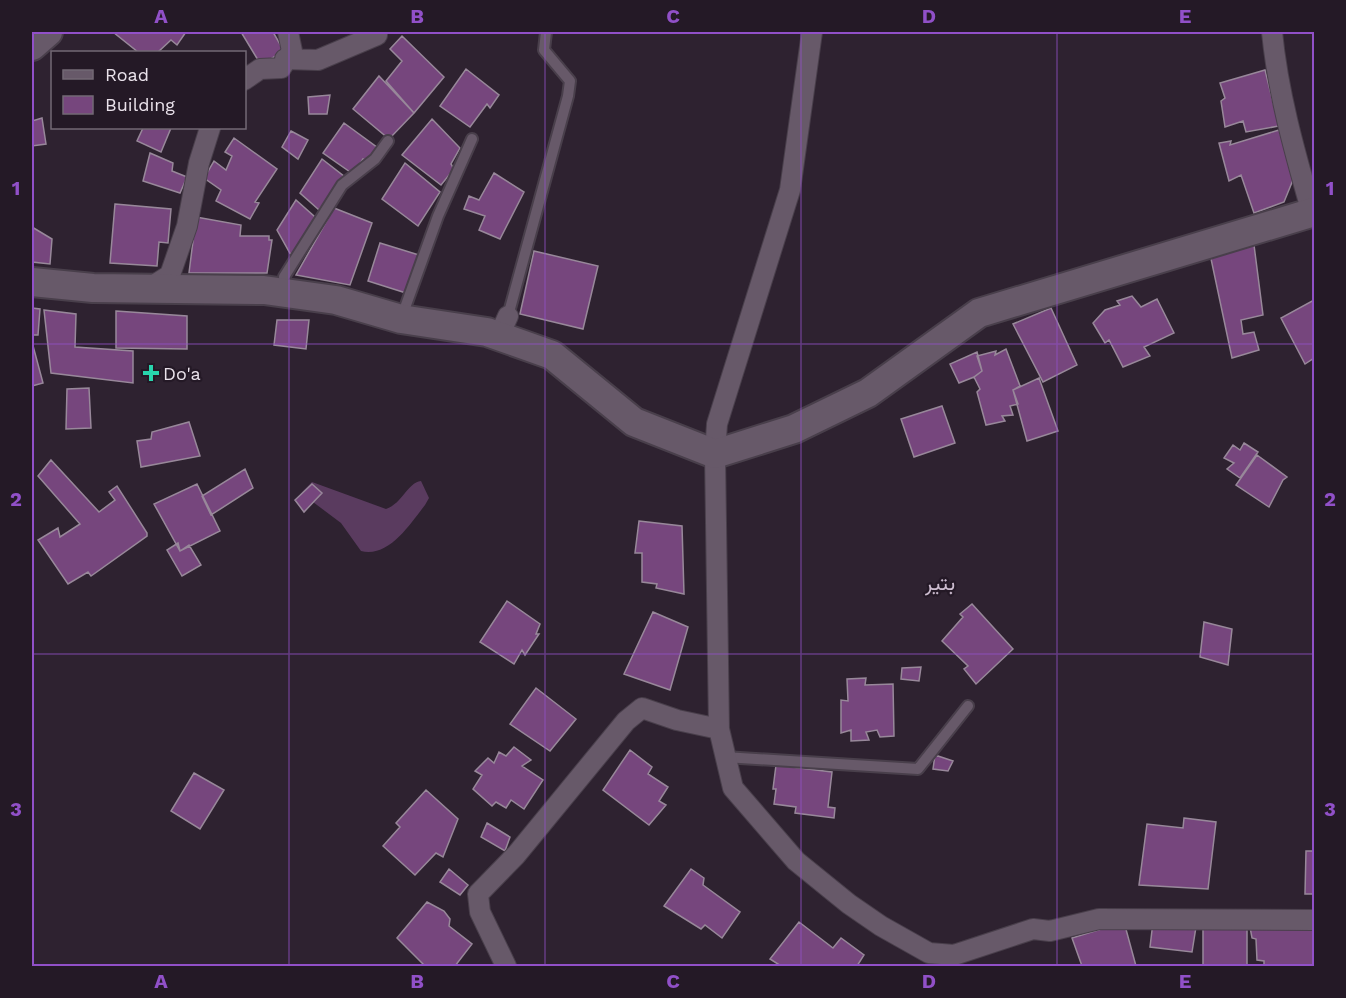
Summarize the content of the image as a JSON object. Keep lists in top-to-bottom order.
{
  "districts": ["بتير"],
  "places": {
    "health": ["Do'a"]
  },
  "legend": ["Road", "Building"],
  "grid": {
    "columns": [
      "A",
      "B",
      "C",
      "D",
      "E"
    ],
    "rows": ["1", "2", "3"]
  }
}
